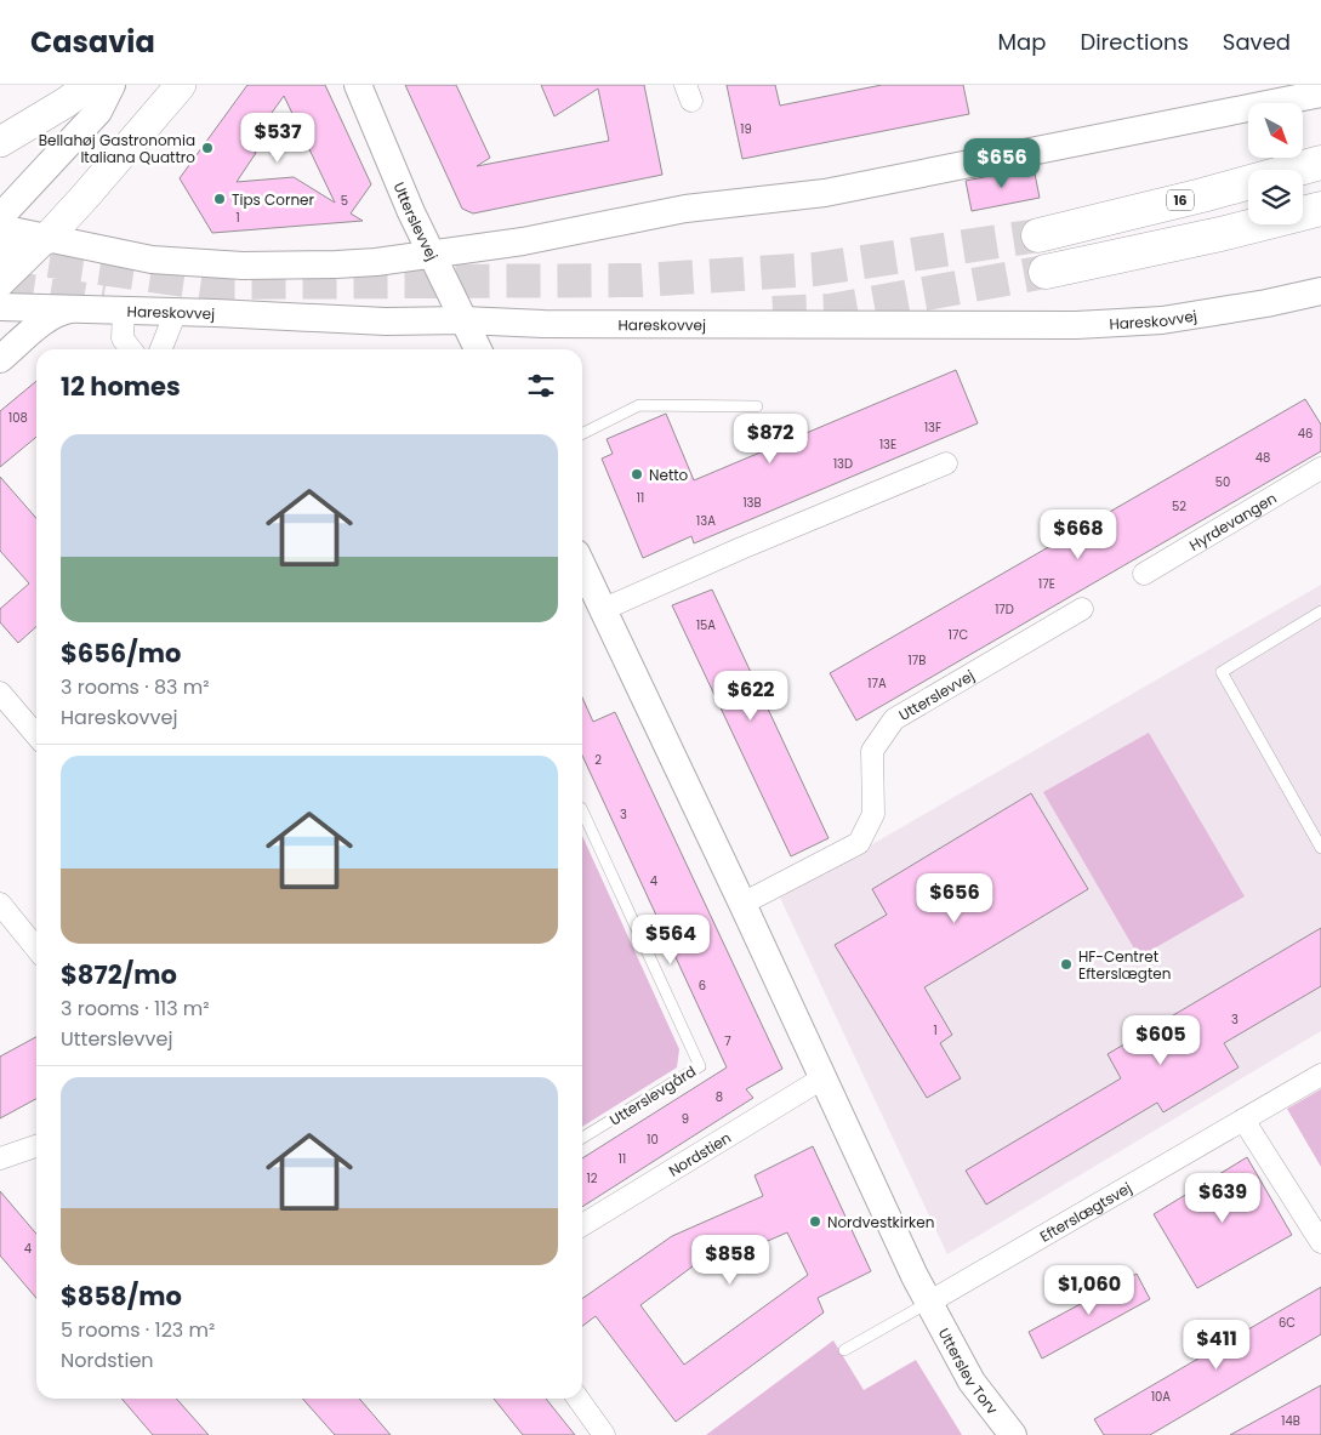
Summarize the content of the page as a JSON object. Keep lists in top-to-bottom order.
{
  "streets": {
    "main road": ["16"],
    "street": [
      "Utterslevvej",
      "Hareskovvej",
      "Hyrdevangen",
      "Nordstien",
      "Efterslægtsvej",
      "Utterslev Torv"
    ],
    "lane": ["Utterslevgård"]
  },
  "crossings": [
    ["Utterslevvej", "Hareskovvej"],
    ["Efterslægtsvej", "Utterslev Torv"]
  ],
  "places": [
    "Bellahøj Gastronomia Italiana Quattro",
    "Tips Corner",
    "Netto",
    "HF-Centret Efterslægten",
    "Nordvestkirken"
  ],
  "house_numbers": [
    "19",
    "5",
    "1",
    "108",
    "13F",
    "46",
    "13E",
    "48",
    "13D",
    "50",
    "11",
    "13B",
    "52",
    "13A",
    "17E",
    "17D",
    "15A",
    "17C",
    "17B",
    "17A",
    "2",
    "3",
    "4",
    "6",
    "3",
    "1",
    "7",
    "8",
    "9",
    "10",
    "11",
    "12",
    "4",
    "6C",
    "10A",
    "14B"
  ],
  "north": "bottom right",
  "page": {
    "header": "Casavia",
    "nav": ["Map", "Directions", "Saved"],
    "price": [
      "$537",
      "$656",
      "$872",
      "$668",
      "$622",
      "$656",
      "$564",
      "$605",
      "$639",
      "$858",
      "$1,060",
      "$411"
    ],
    "heading": "12 homes",
    "list": [
      {
        "name": "$656/mo",
        "note": "3 rooms · 83 m² · Hareskovvej"
      },
      {
        "name": "$872/mo",
        "note": "3 rooms · 113 m² · Utterslevvej"
      },
      {
        "name": "$858/mo",
        "note": "5 rooms · 123 m² · Nordstien"
      }
    ]
  }
}
